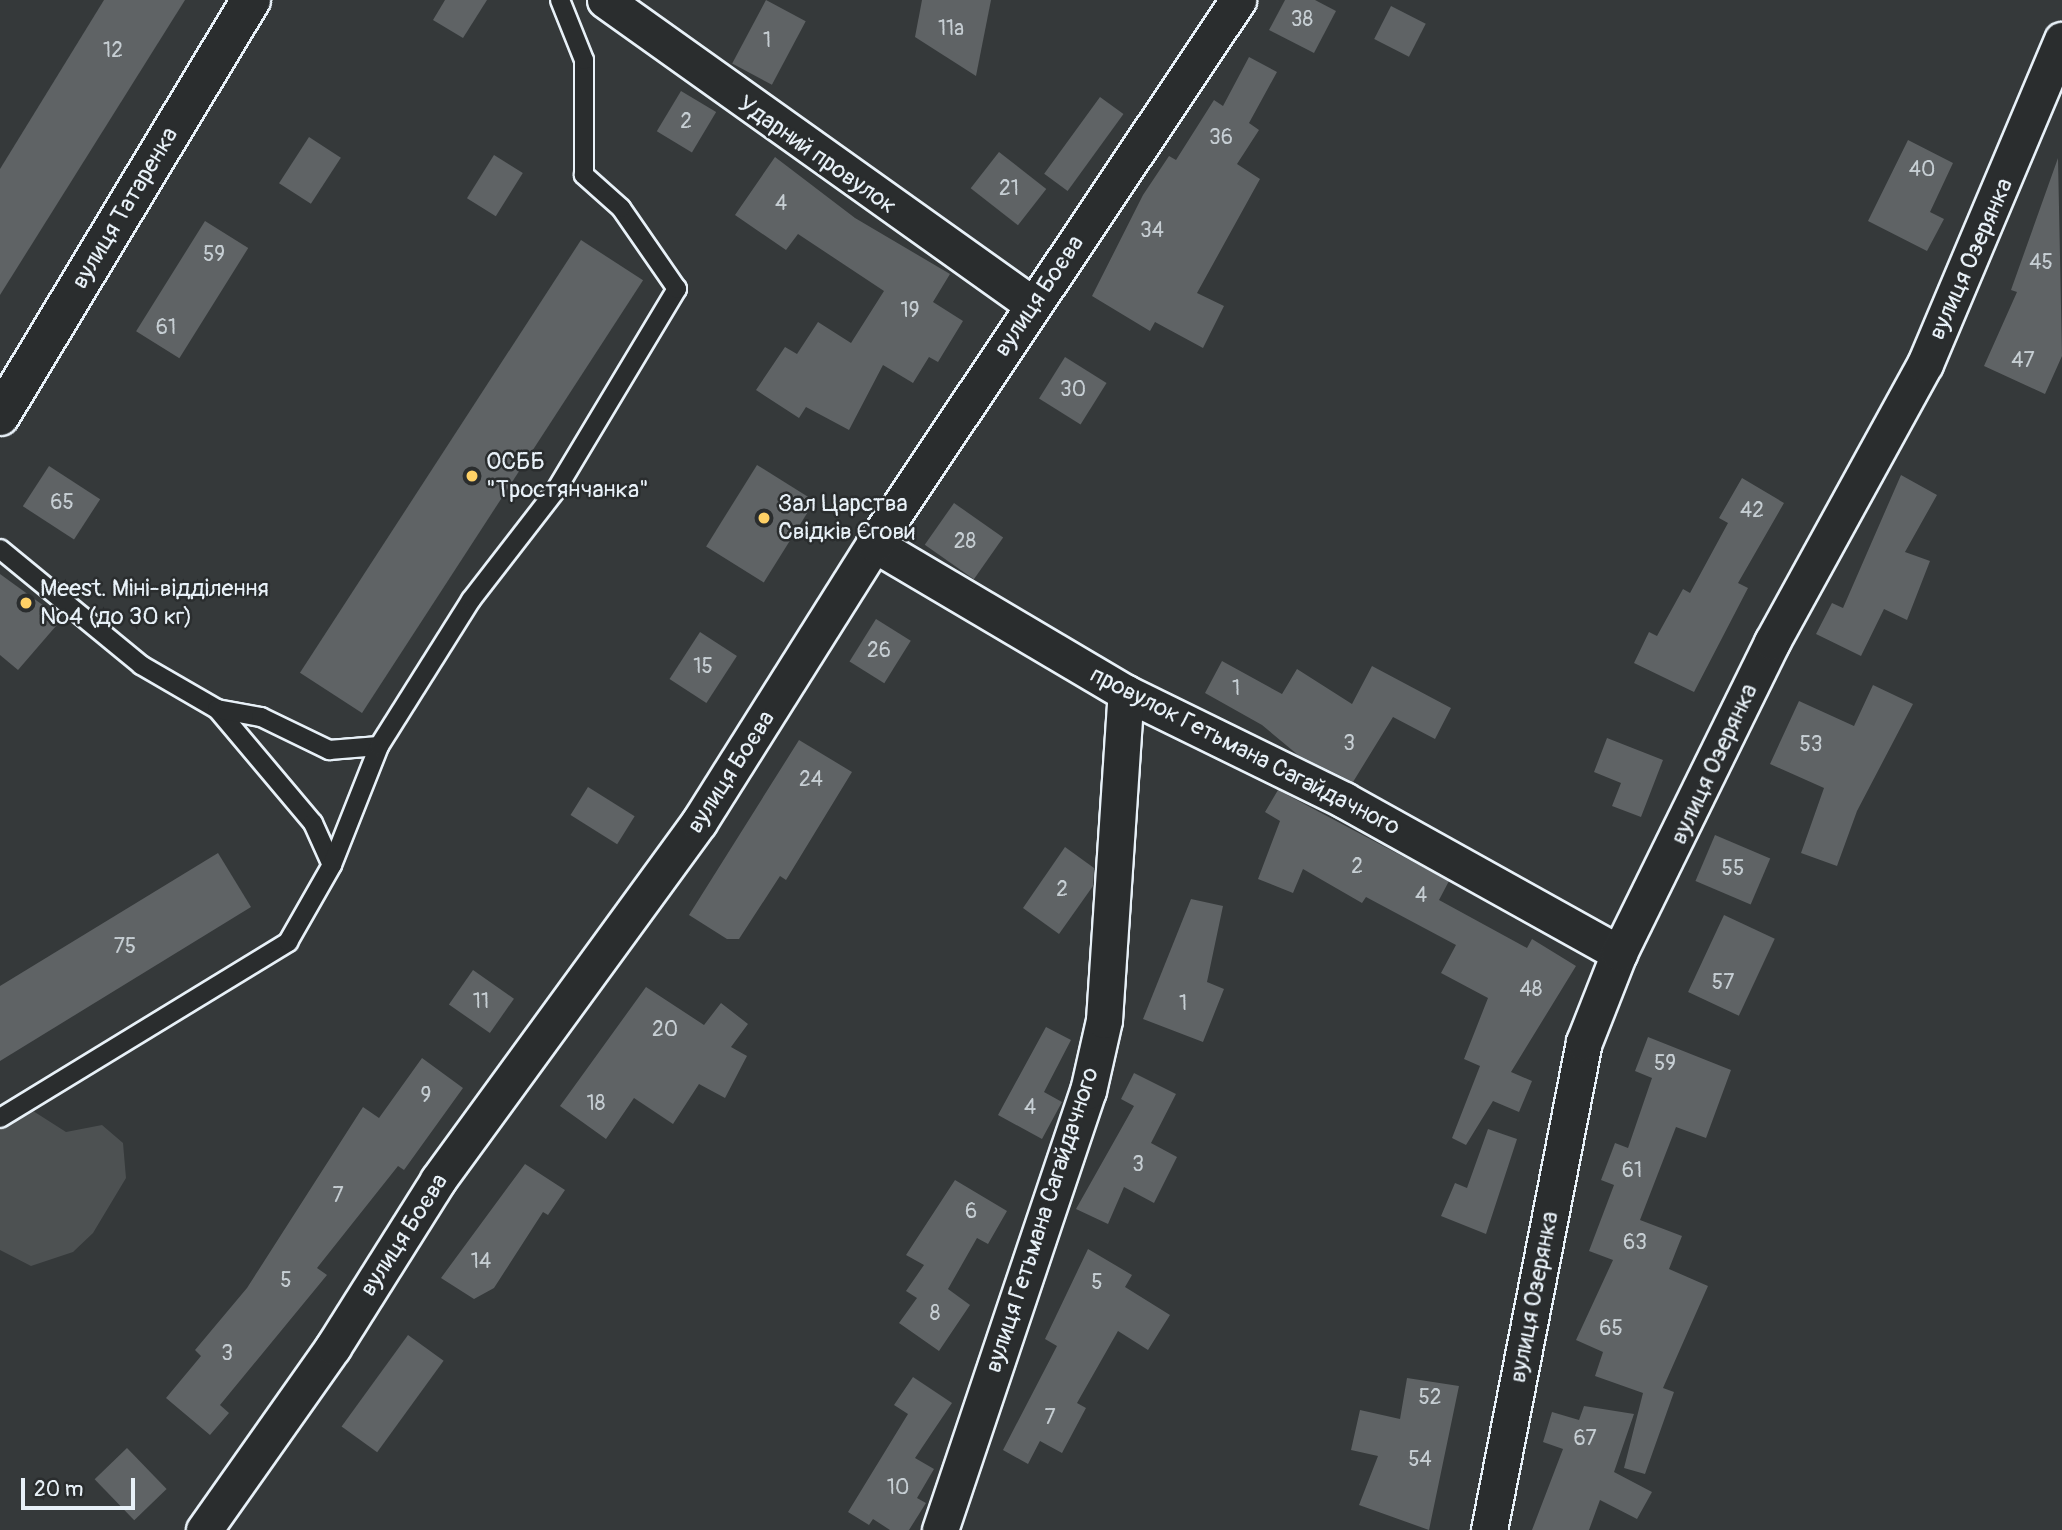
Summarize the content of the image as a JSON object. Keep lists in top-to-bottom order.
{
  "streets": {
    "main road": ["вулиця Татаренка"],
    "street": [
      "Ударний провулок",
      "вулиця Озерянка",
      "вулиця Боєва",
      "провулок Гетьмана Сагайдачного",
      "вулиця Гетьмана Сагайдачного"
    ]
  },
  "crossings": [
    ["Ударний провулок", "вулиця Боєва"],
    ["вулиця Озерянка", "провулок Гетьмана Сагайдачного"],
    ["вулиця Боєва", "провулок Гетьмана Сагайдачного"],
    ["провулок Гетьмана Сагайдачного", "вулиця Гетьмана Сагайдачного"]
  ],
  "places": ["ОСББ \"Тростянчанка\"", "Зал Царства Свідків Єгови", "Meest. Міні-відділення №4 (до 30 кг)"],
  "house_numbers": [
    "38",
    "11а",
    "1",
    "12",
    "2",
    "36",
    "40",
    "21",
    "4",
    "34",
    "59",
    "45",
    "19",
    "61",
    "47",
    "30",
    "65",
    "42",
    "28",
    "26",
    "15",
    "1",
    "3",
    "53",
    "24",
    "2",
    "55",
    "2",
    "4",
    "75",
    "57",
    "48",
    "11",
    "1",
    "20",
    "59",
    "9",
    "18",
    "4",
    "3",
    "61",
    "7",
    "6",
    "63",
    "14",
    "5",
    "5",
    "8",
    "65",
    "3",
    "52",
    "7",
    "67",
    "54",
    "10"
  ],
  "scale_bar": "20 m"
}
